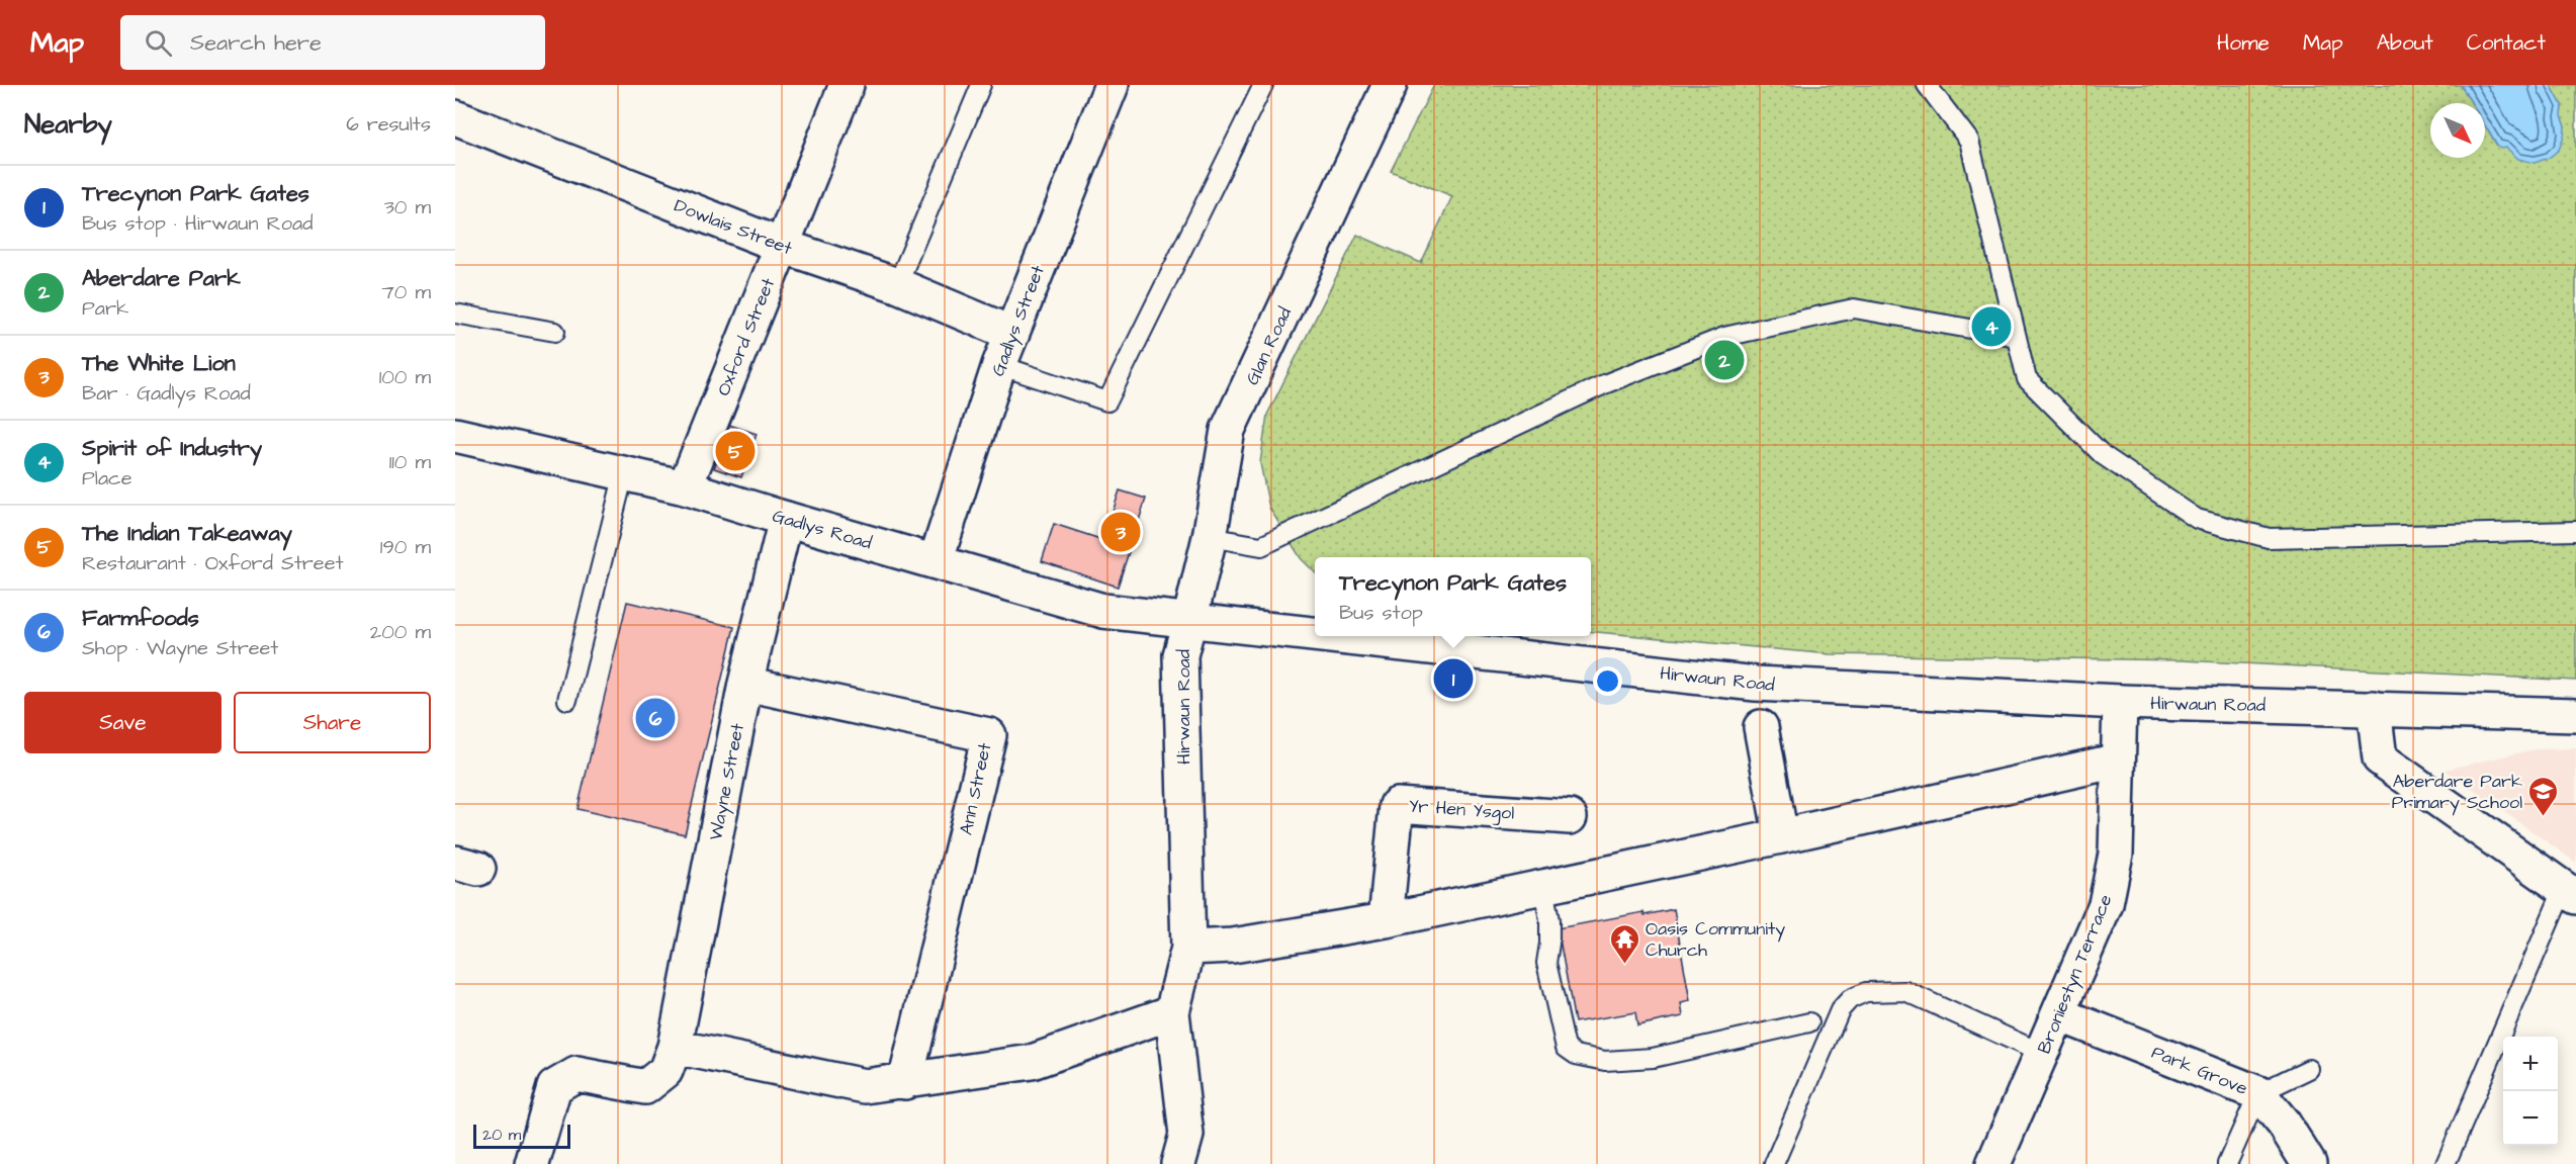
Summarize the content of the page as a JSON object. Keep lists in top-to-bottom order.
{
  "streets": {
    "street": [
      "Dowlais Street",
      "Gadlys Street",
      "Oxford Street",
      "Glan Road",
      "Gadlys Road",
      "Hirwaun Road",
      "Wayne Street",
      "Ann Street",
      "Yr Hen Ysgol",
      "Broniestyn Terrace",
      "Park Grove"
    ]
  },
  "crossings": [
    ["Dowlais Street", "Gadlys Street"],
    ["Dowlais Street", "Oxford Street"],
    ["Gadlys Street", "Gadlys Road"],
    ["Oxford Street", "Gadlys Road"],
    ["Glan Road", "Gadlys Road"],
    ["Glan Road", "Hirwaun Road"],
    ["Gadlys Road", "Hirwaun Road"],
    ["Gadlys Road", "Wayne Street"],
    ["Hirwaun Road", "Broniestyn Terrace"],
    ["Wayne Street", "Ann Street"],
    ["Broniestyn Terrace", "Park Grove"]
  ],
  "places": {
    "school or university": ["Aberdare Park Primary School"],
    "temple": ["Oasis Community Church"]
  },
  "scale_bar": "20 m",
  "north": "bottom right",
  "page": {
    "header": "Map",
    "search": "Search here",
    "nav": [
      "Home",
      "Map",
      "About",
      "Contact"
    ],
    "heading": ["Nearby", "6 results"],
    "list": [
      {
        "mark": "1",
        "name": "Trecynon Park Gates",
        "note": "Bus stop · Hirwaun Road",
        "value": "30 m"
      },
      {
        "mark": "2",
        "name": "Aberdare Park",
        "note": "Park",
        "value": "70 m"
      },
      {
        "mark": "3",
        "name": "The White Lion",
        "note": "Bar · Gadlys Road",
        "value": "100 m"
      },
      {
        "mark": "4",
        "name": "Spirit of Industry",
        "note": "Place",
        "value": "110 m"
      },
      {
        "mark": "5",
        "name": "The Indian Takeaway",
        "note": "Restaurant · Oxford Street",
        "value": "190 m"
      },
      {
        "mark": "6",
        "name": "Farmfoods",
        "note": "Shop · Wayne Street",
        "value": "200 m"
      }
    ],
    "pins": [
      "4",
      "2",
      "5",
      "3",
      "1",
      "6"
    ],
    "popup": ["Trecynon Park Gates", "Bus stop"],
    "buttons": ["Save", "Share"],
    "map_buttons": ["+", "−"],
    "scale": "20 m"
  }
}
